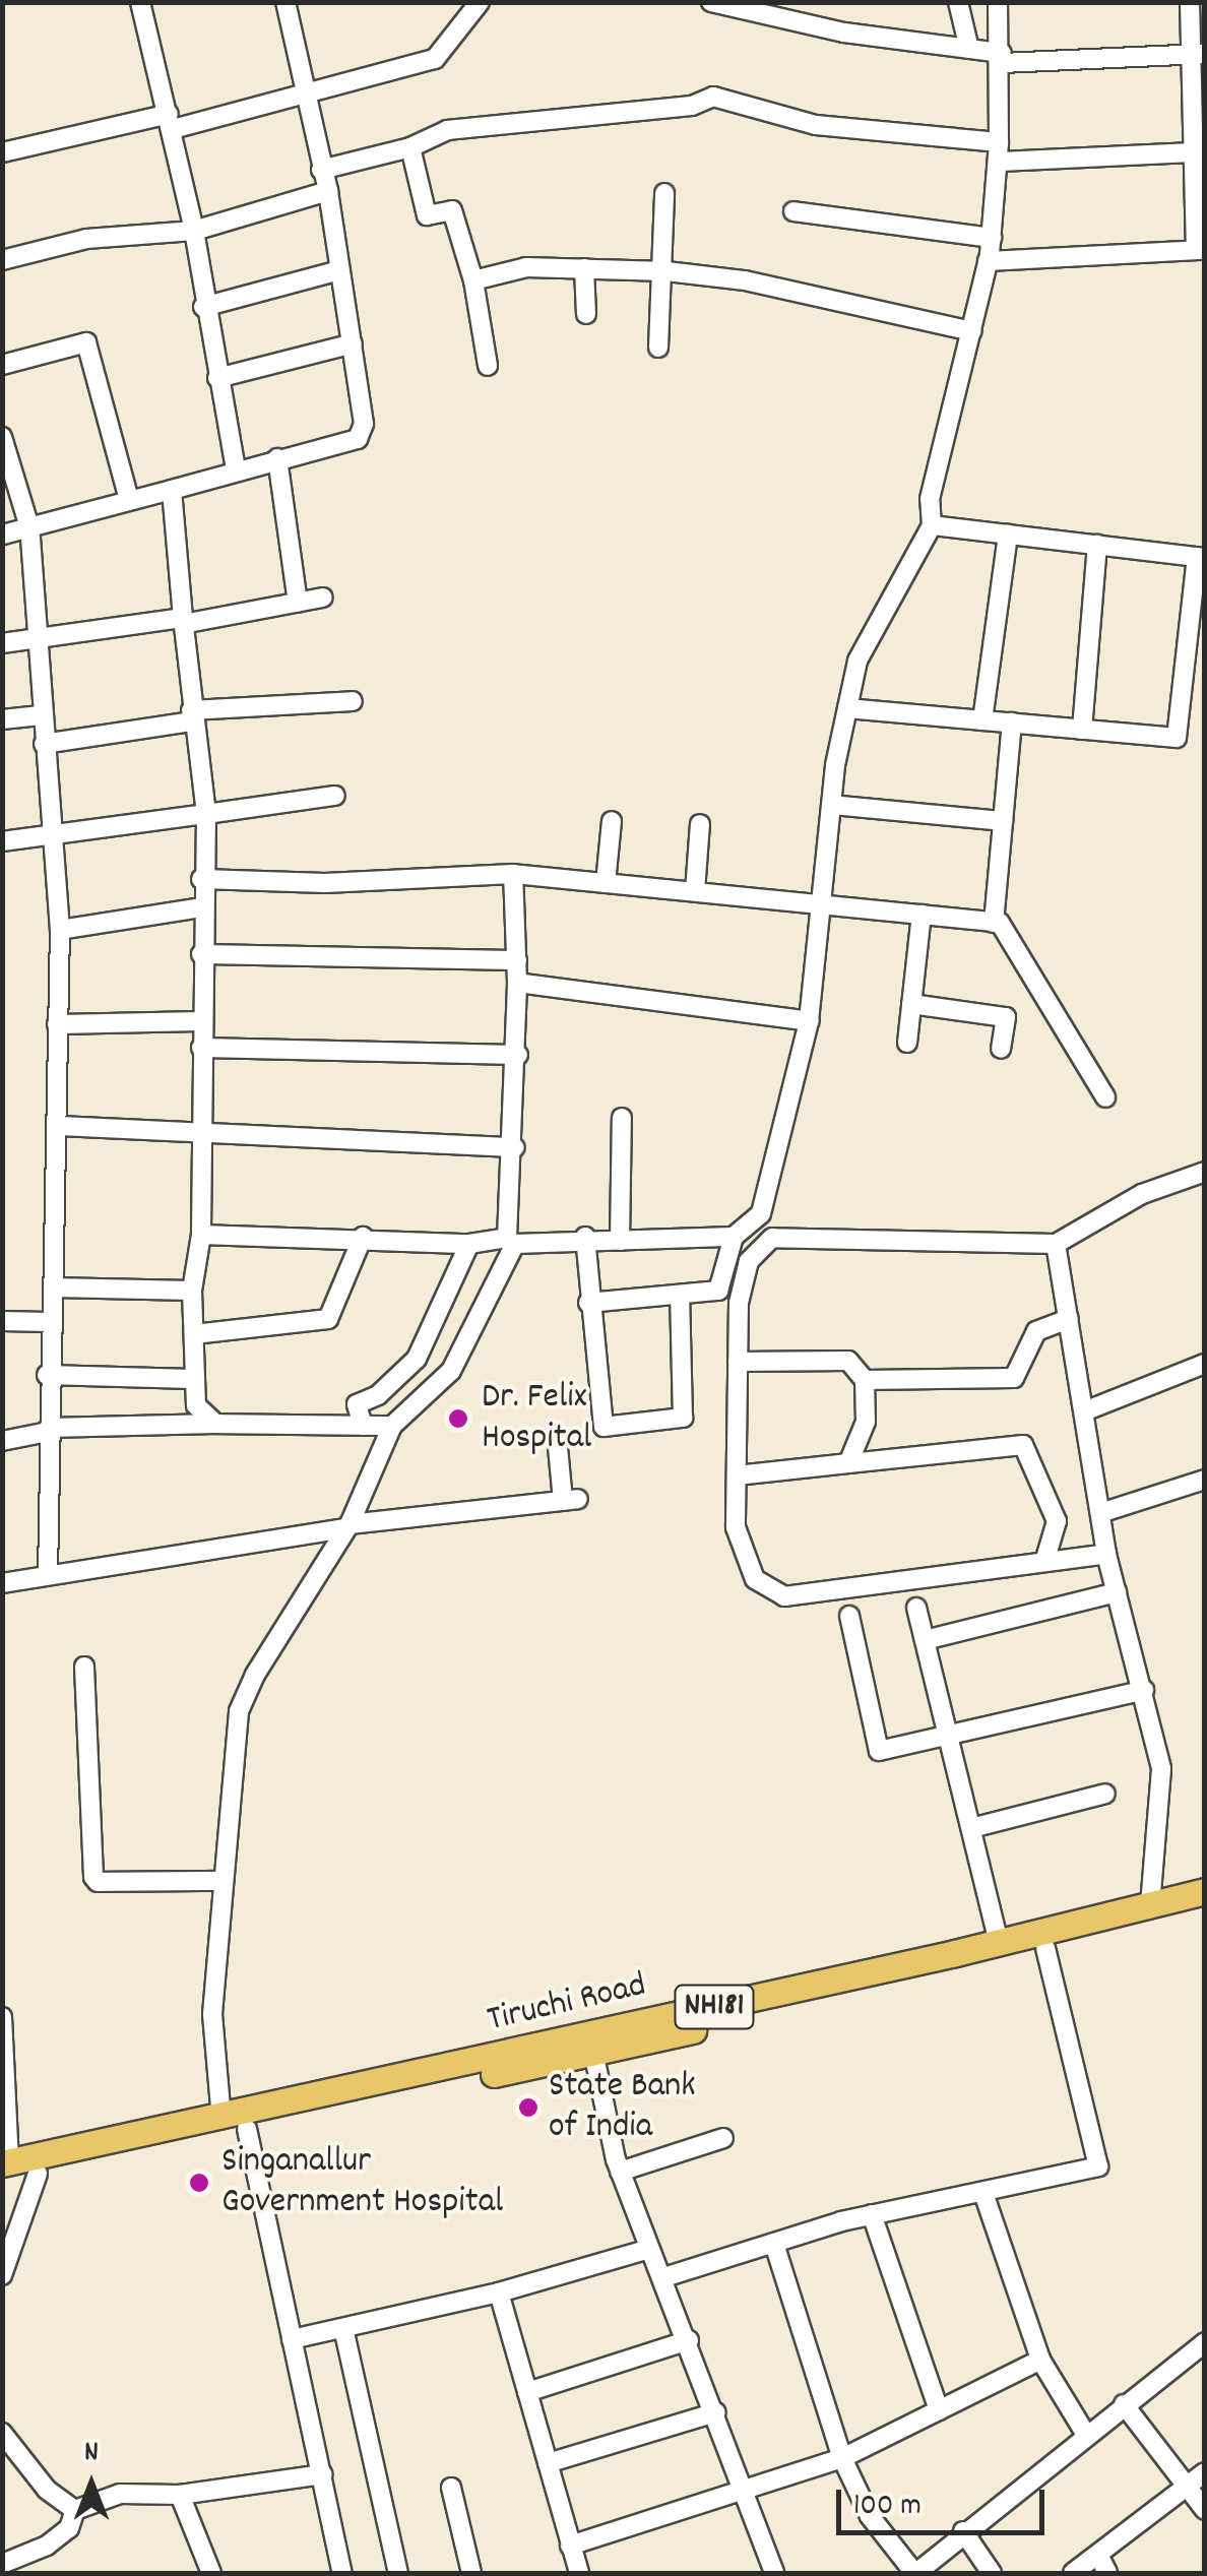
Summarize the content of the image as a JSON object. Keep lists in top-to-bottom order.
{
  "streets": {
    "highway": ["Tiruchi Road", "NH181"]
  },
  "places": ["Dr. Felix Hospital", "State Bank of India", "Singanallur Government Hospital"],
  "scale_bar": "100 m",
  "north": "top"
}
